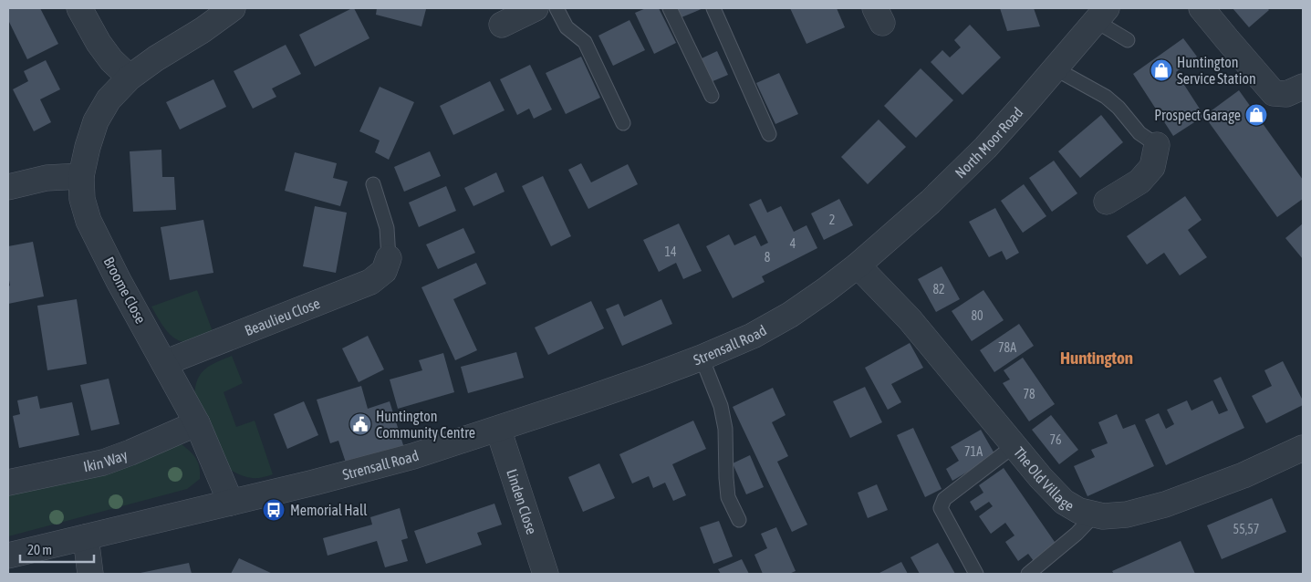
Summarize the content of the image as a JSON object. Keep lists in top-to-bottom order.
{
  "streets": {
    "street": [
      "North Moor Road",
      "Broome Close",
      "Beaulieu Close",
      "Strensall Road",
      "Ikin Way",
      "The Old Village",
      "Linden Close"
    ]
  },
  "crossings": [
    ["North Moor Road", "Strensall Road"],
    ["North Moor Road", "The Old Village"],
    ["Broome Close", "Beaulieu Close"],
    ["Broome Close", "Strensall Road"],
    ["Broome Close", "Ikin Way"],
    ["Strensall Road", "The Old Village"],
    ["Strensall Road", "Linden Close"]
  ],
  "districts": ["Huntington"],
  "places": {
    "shop": ["Huntington Service Station", "Prospect Garage"],
    "public building": ["Huntington Community Centre"],
    "bus stop": ["Memorial Hall"]
  },
  "house_numbers": [
    "2",
    "4",
    "14",
    "8",
    "82",
    "80",
    "78A",
    "78",
    "76",
    "71A",
    "55,57"
  ],
  "scale_bar": "20 m"
}
